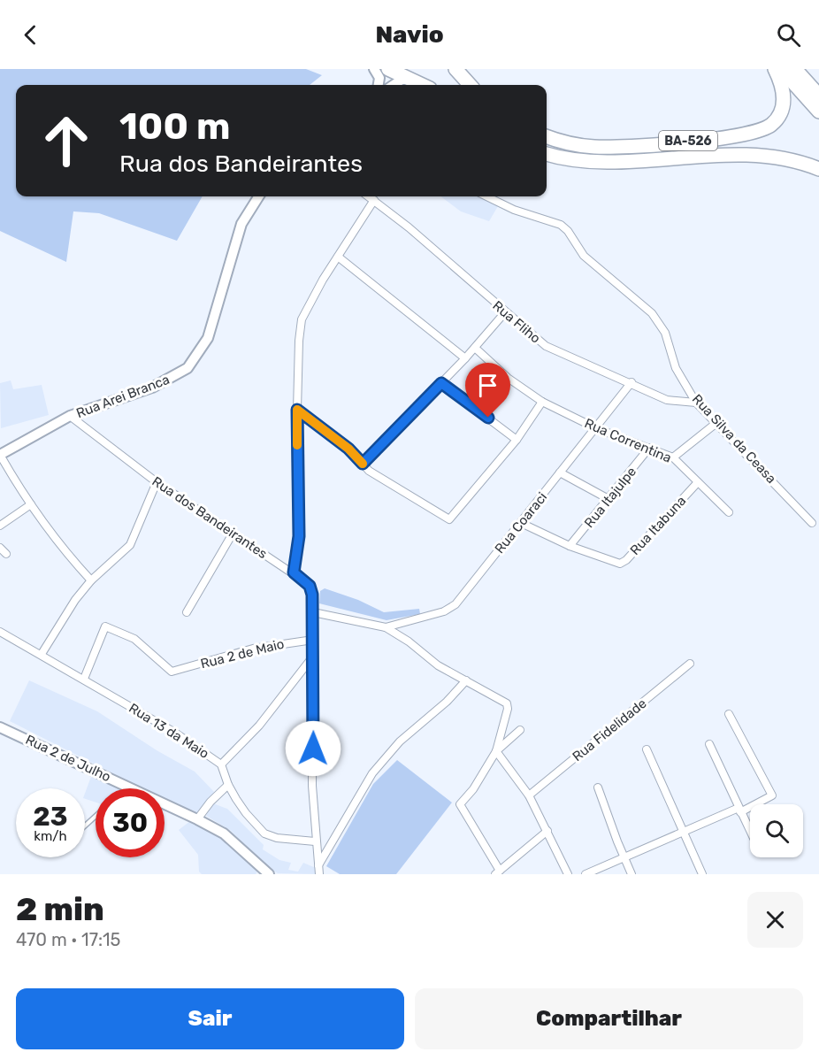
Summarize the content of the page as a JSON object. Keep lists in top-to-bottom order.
{
  "streets": {
    "highway": ["BA-526"],
    "main road": ["Rua Arei Branca", "Rua 2 de Julho"],
    "street": [
      "Rua Fliho",
      "Rua Silva da Ceasa",
      "Rua Correntina",
      "Rua Itajulpe",
      "Rua dos Bandeirantes",
      "Rua Coaraci",
      "Rua Itabuna",
      "Rua 2 de Maio",
      "Rua Fidelidade",
      "Rua 13 da Maio"
    ]
  },
  "crossings": [
    ["Rua Fliho", "Rua Silva da Ceasa"],
    ["Rua Fliho", "Rua Coaraci"],
    ["Rua Arei Branca", "Rua dos Bandeirantes"],
    ["Rua Correntina", "Rua Itajulpe"],
    ["Rua Correntina", "Rua Coaraci"],
    ["Rua Correntina", "Rua Itabuna"],
    ["Rua Itajulpe", "Rua Itabuna"],
    ["Rua dos Bandeirantes", "Rua 2 de Maio"],
    ["Rua dos Bandeirantes", "Rua 13 da Maio"],
    ["Rua 2 de Maio", "Rua 13 da Maio"]
  ],
  "page": {
    "header": "Navio",
    "turn": ["100 m", "Rua dos Bandeirantes"],
    "speed": "23 km/h",
    "limit": "30",
    "heading": ["2 min", "470 m · 17:15"],
    "buttons": ["Sair", "Compartilhar"]
  }
}
